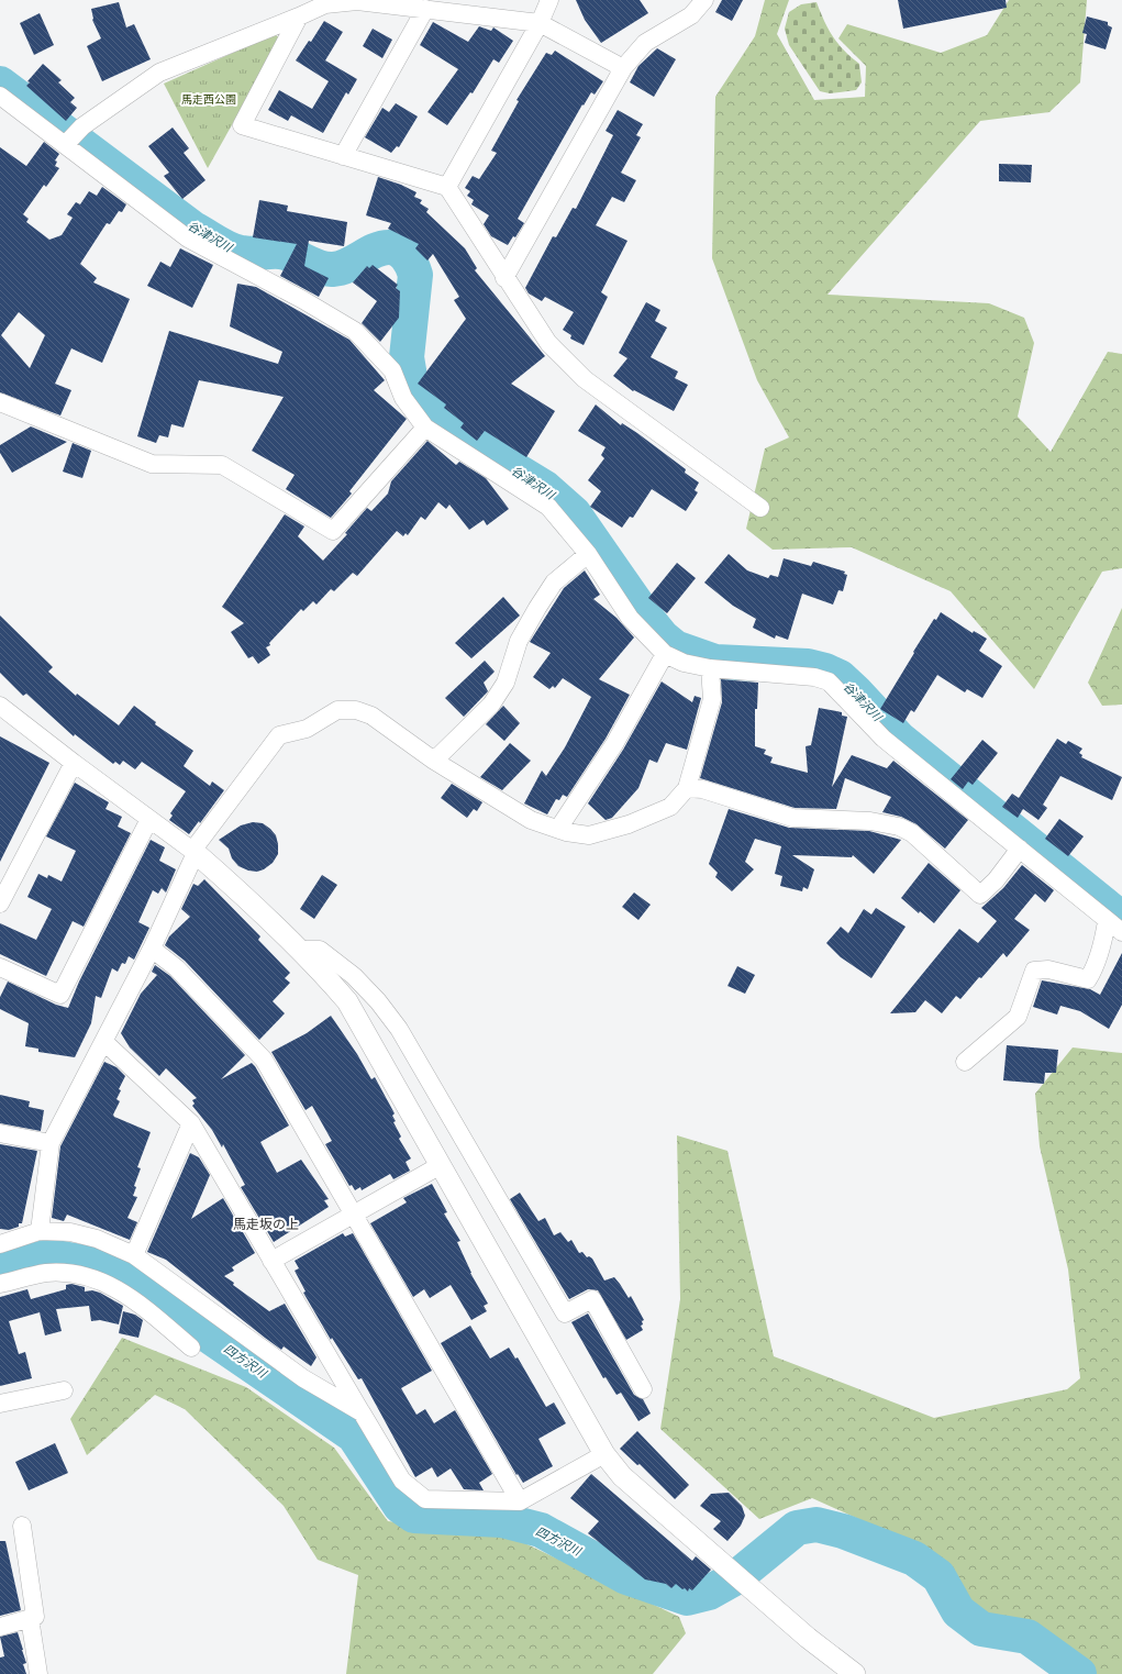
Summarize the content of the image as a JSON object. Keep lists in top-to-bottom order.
{
  "districts": ["馬走坂の上"],
  "water": ["谷津沢川", "四方沢川"],
  "parks": ["馬走西公園"]
}
